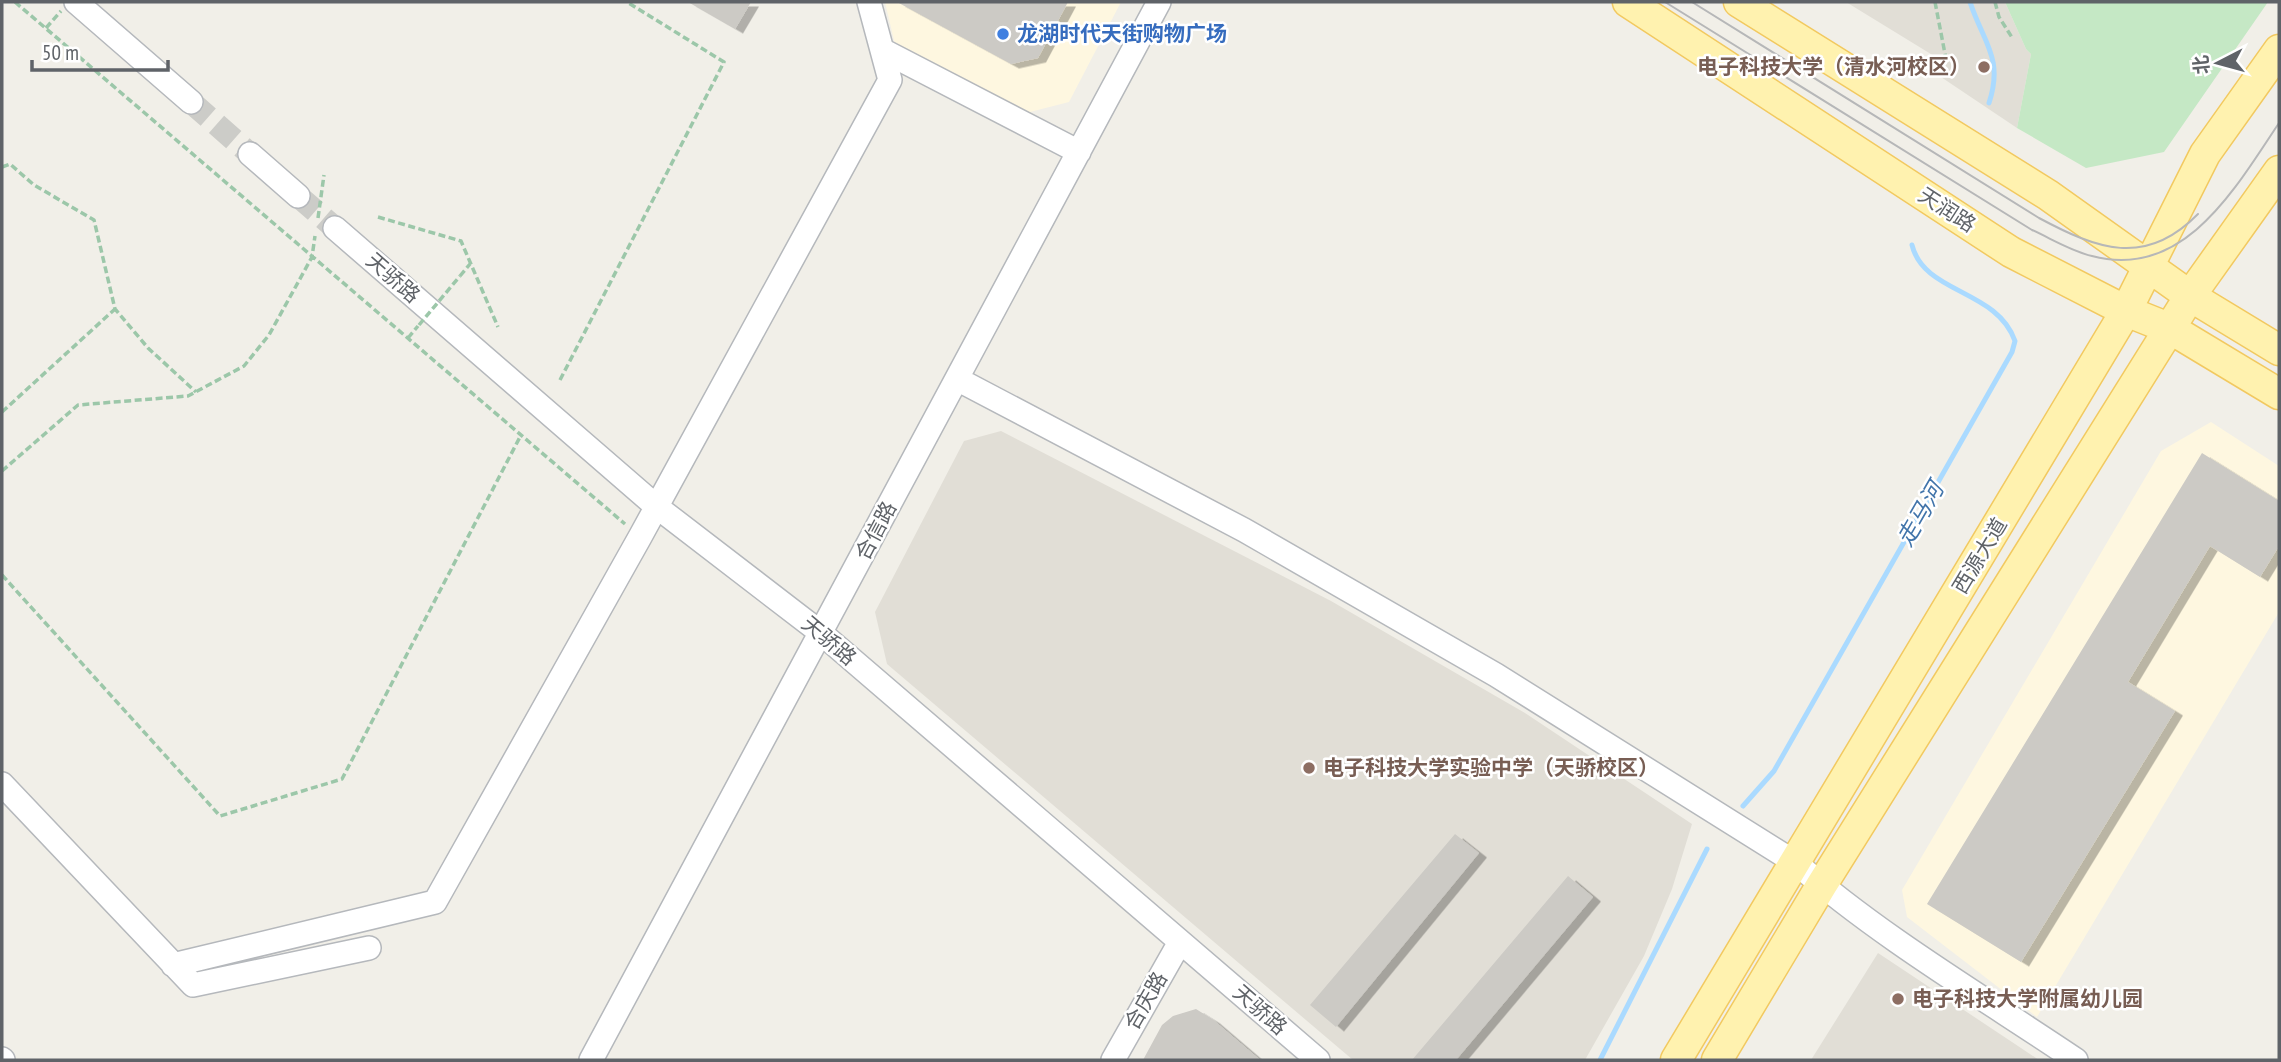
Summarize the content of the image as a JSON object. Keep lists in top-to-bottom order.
{
  "streets": {
    "main road": ["天润路", "西源大道"],
    "street": ["天骄路", "合信路", "合庆路"]
  },
  "crossings": [
    ["天润路", "西源大道"],
    ["天骄路", "合信路"],
    ["天骄路", "合庆路"]
  ],
  "water": ["走马河"],
  "places": [
    "龙湖时代天街购物广场",
    "电子科技大学（清水河校区）",
    "电子科技大学实验中学（天骄校区）",
    "电子科技大学附属幼儿园"
  ],
  "scale_bar": "50 m",
  "north": "left"
}
